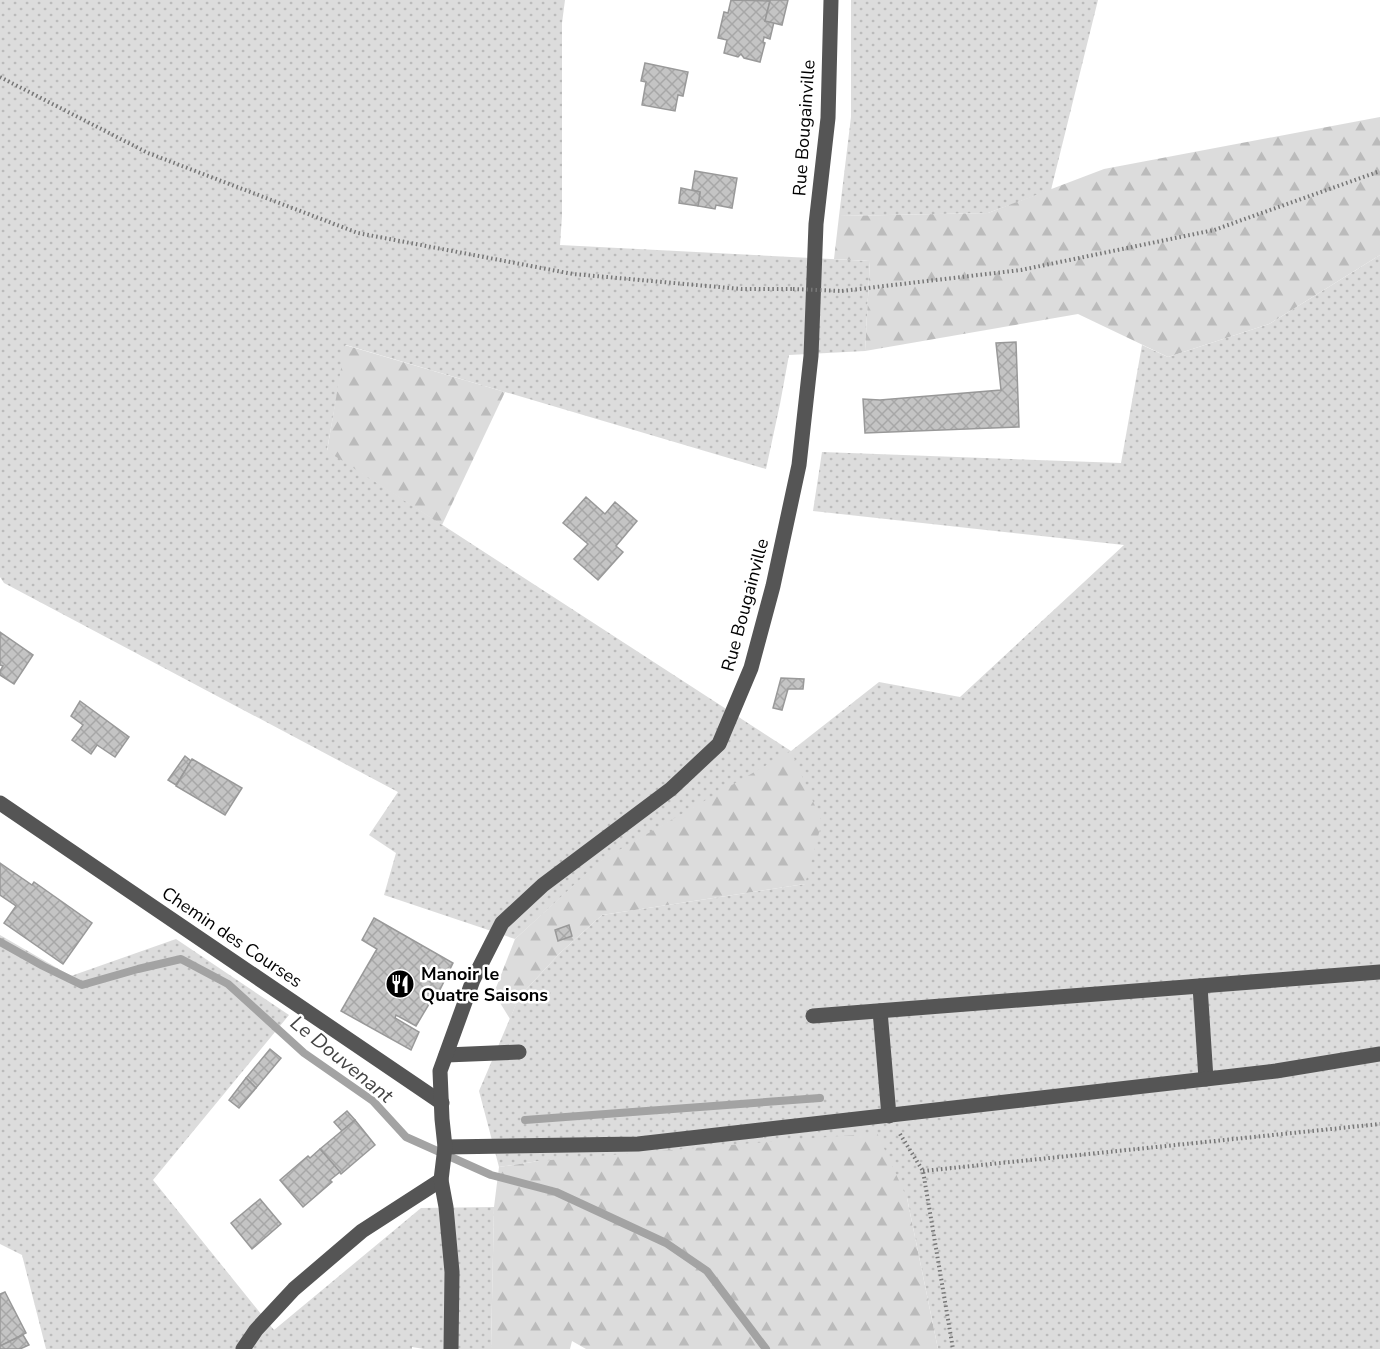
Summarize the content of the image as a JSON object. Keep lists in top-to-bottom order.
{
  "streets": {
    "street": ["Rue Bougainville", "Chemin des Courses"]
  },
  "crossings": [
    ["Rue Bougainville", "Chemin des Courses"]
  ],
  "water": ["Le Douvenant"],
  "places": {
    "restaurant": ["Manoir le Quatre Saisons"]
  }
}
